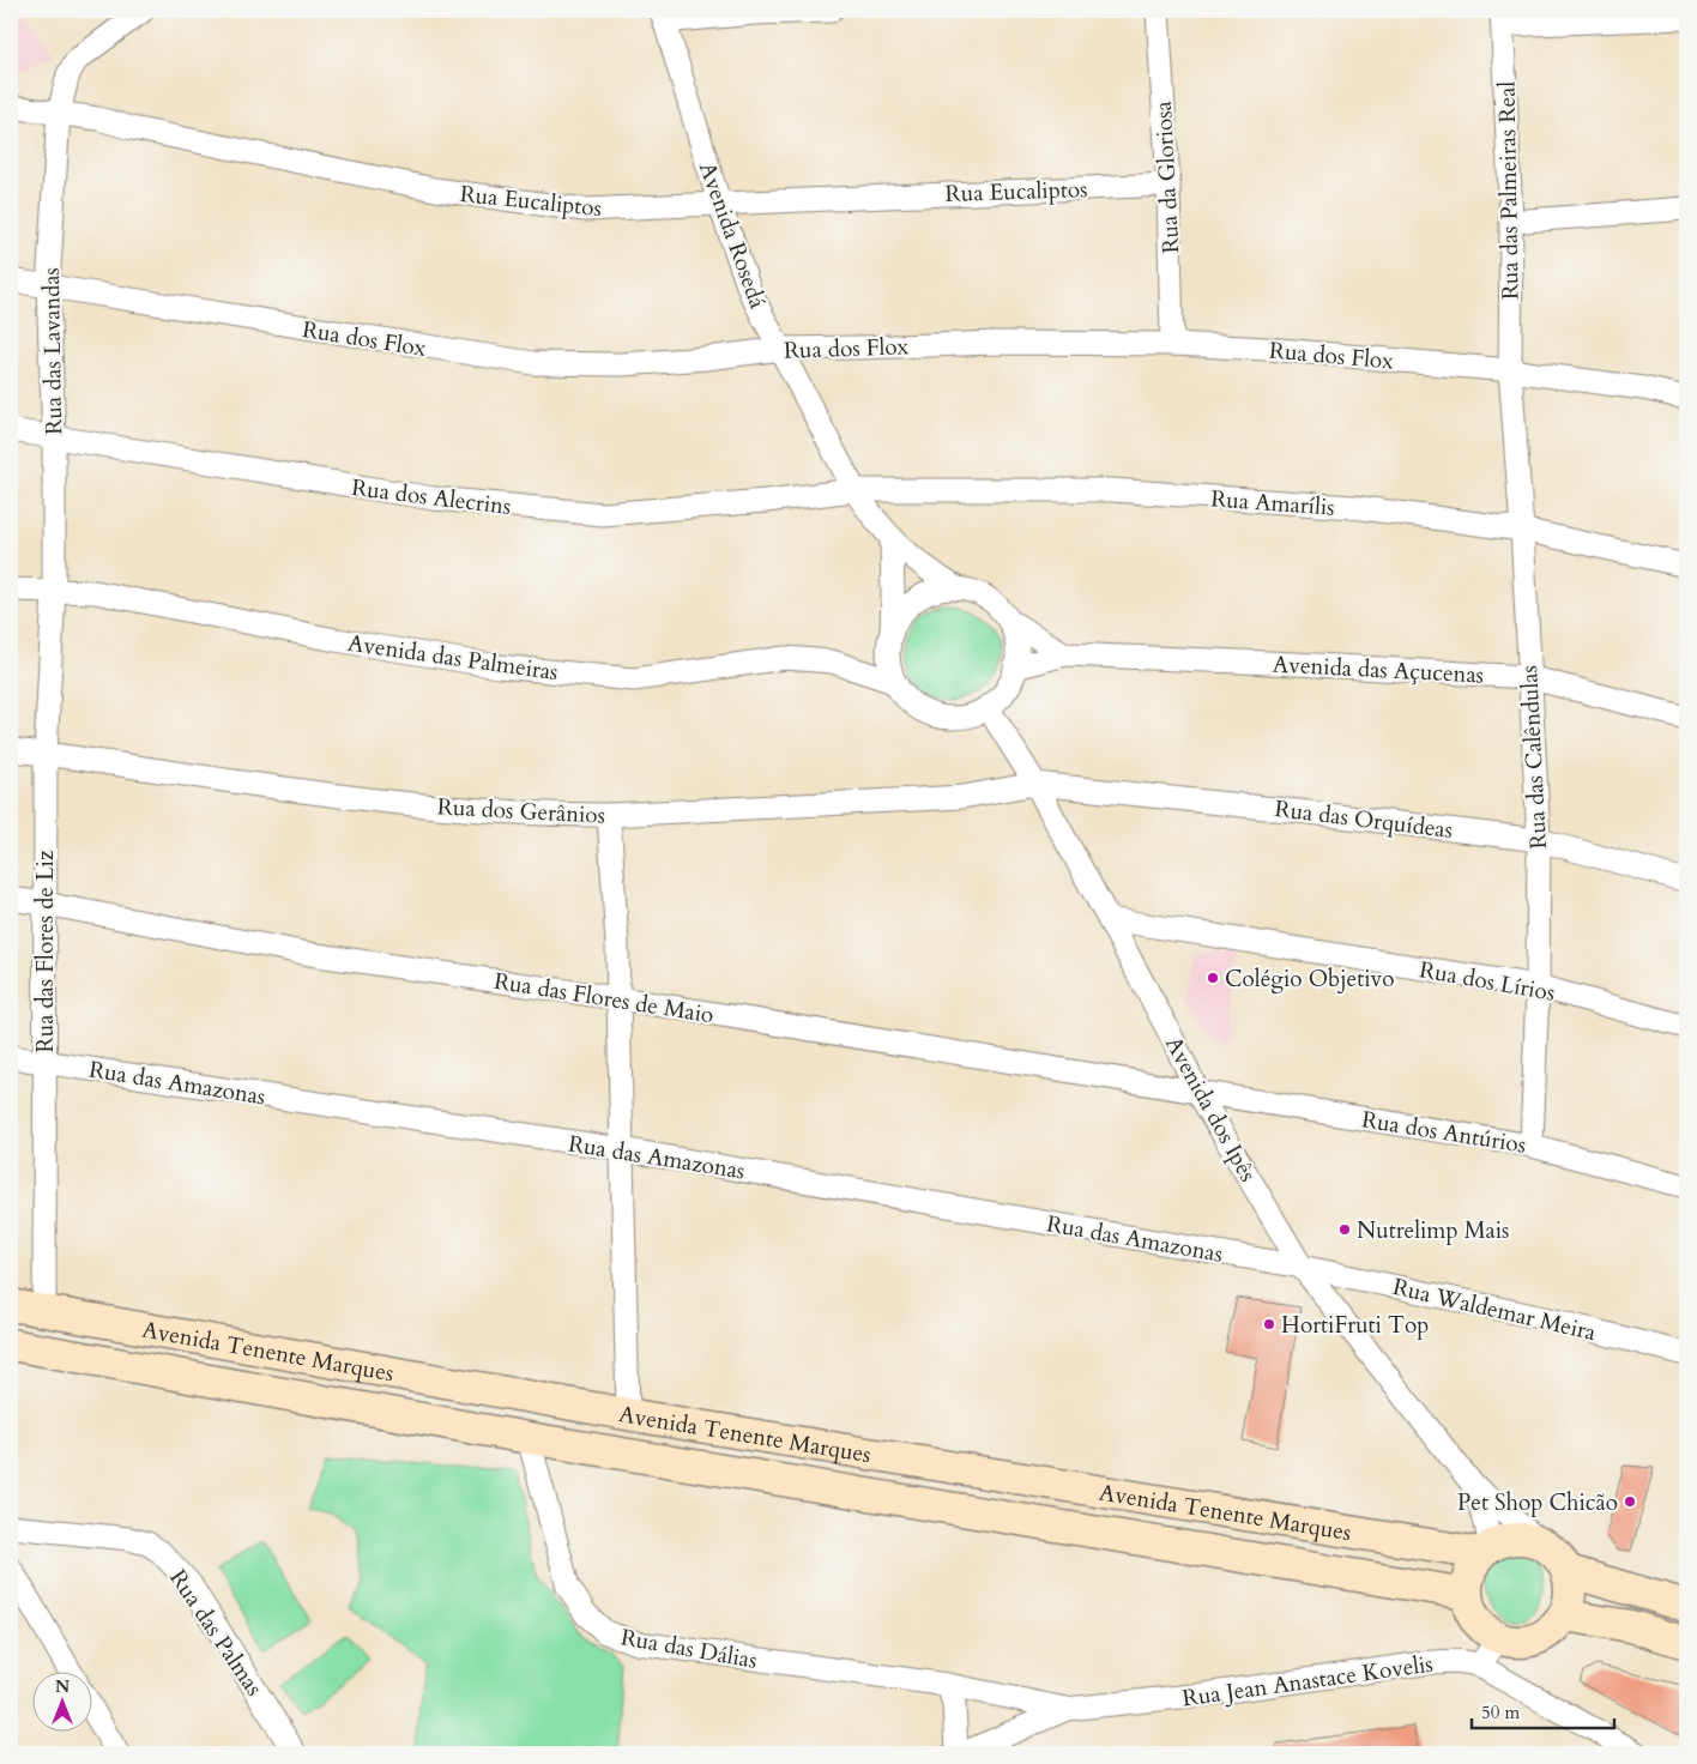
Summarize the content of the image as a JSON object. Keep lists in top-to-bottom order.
{
  "streets": {
    "main road": ["Avenida Tenente Marques"],
    "street": [
      "Rua da Gloriosa",
      "Rua Eucaliptos",
      "Rua das Palmeiras Real",
      "Avenida Rosedá",
      "Rua dos Flox",
      "Rua das Lavandas",
      "Rua dos Alecrins",
      "Rua Amarílis",
      "Avenida das Palmeiras",
      "Avenida das Açucenas",
      "Rua das Calêndulas",
      "Rua dos Gerânios",
      "Rua das Orquídeas",
      "Rua das Flores de Liz",
      "Rua dos Lírios",
      "Rua das Flores de Maio",
      "Rua das Amazonas",
      "Avenida dos Ipês",
      "Rua dos Antúrios",
      "Rua Waldemar Meira",
      "Rua das Palmas",
      "Rua das Dálias",
      "Rua Jean Anastace Kovelis"
    ]
  },
  "crossings": [
    ["Rua da Gloriosa", "Rua Eucaliptos"],
    ["Rua da Gloriosa", "Rua dos Flox"],
    ["Rua Eucaliptos", "Avenida Rosedá"],
    ["Rua Eucaliptos", "Rua das Lavandas"],
    ["Rua das Palmeiras Real", "Rua dos Flox"],
    ["Rua das Palmeiras Real", "Rua das Calêndulas"],
    ["Avenida Rosedá", "Rua dos Flox"],
    ["Avenida Rosedá", "Rua dos Alecrins"],
    ["Avenida Rosedá", "Rua Amarílis"],
    ["Avenida Rosedá", "Avenida das Palmeiras"],
    ["Avenida Rosedá", "Avenida das Açucenas"],
    ["Avenida Rosedá", "Avenida dos Ipês"],
    ["Rua dos Flox", "Rua das Lavandas"],
    ["Rua dos Flox", "Rua das Calêndulas"],
    ["Rua das Lavandas", "Rua dos Alecrins"],
    ["Rua das Lavandas", "Avenida das Palmeiras"],
    ["Rua das Lavandas", "Rua das Flores de Liz"],
    ["Rua dos Alecrins", "Rua Amarílis"],
    ["Rua Amarílis", "Rua das Calêndulas"],
    ["Avenida das Palmeiras", "Avenida das Açucenas"],
    ["Avenida das Palmeiras", "Rua das Flores de Liz"],
    ["Avenida das Palmeiras", "Avenida dos Ipês"],
    ["Avenida das Açucenas", "Rua das Calêndulas"],
    ["Avenida das Açucenas", "Avenida dos Ipês"],
    ["Rua das Calêndulas", "Rua das Orquídeas"],
    ["Rua das Calêndulas", "Rua dos Lírios"],
    ["Rua das Calêndulas", "Rua dos Antúrios"],
    ["Rua dos Gerânios", "Rua das Orquídeas"],
    ["Rua dos Gerânios", "Rua das Flores de Liz"],
    ["Rua dos Gerânios", "Avenida dos Ipês"],
    ["Rua das Orquídeas", "Avenida dos Ipês"],
    ["Rua das Flores de Liz", "Rua das Flores de Maio"],
    ["Rua das Flores de Liz", "Rua das Amazonas"],
    ["Rua das Flores de Liz", "Avenida Tenente Marques"],
    ["Rua dos Lírios", "Avenida dos Ipês"],
    ["Rua das Flores de Maio", "Avenida dos Ipês"],
    ["Rua das Flores de Maio", "Rua dos Antúrios"],
    ["Rua das Amazonas", "Avenida dos Ipês"],
    ["Rua das Amazonas", "Rua Waldemar Meira"],
    ["Avenida dos Ipês", "Rua dos Antúrios"],
    ["Avenida dos Ipês", "Rua Waldemar Meira"],
    ["Avenida dos Ipês", "Avenida Tenente Marques"],
    ["Avenida Tenente Marques", "Rua das Dálias"],
    ["Rua das Dálias", "Rua Jean Anastace Kovelis"]
  ],
  "places": [
    "Colégio Objetivo",
    "Nutrelimp Mais",
    "HortiFruti Top",
    "Pet Shop Chicão"
  ],
  "scale_bar": "50 m",
  "north": "top"
}
